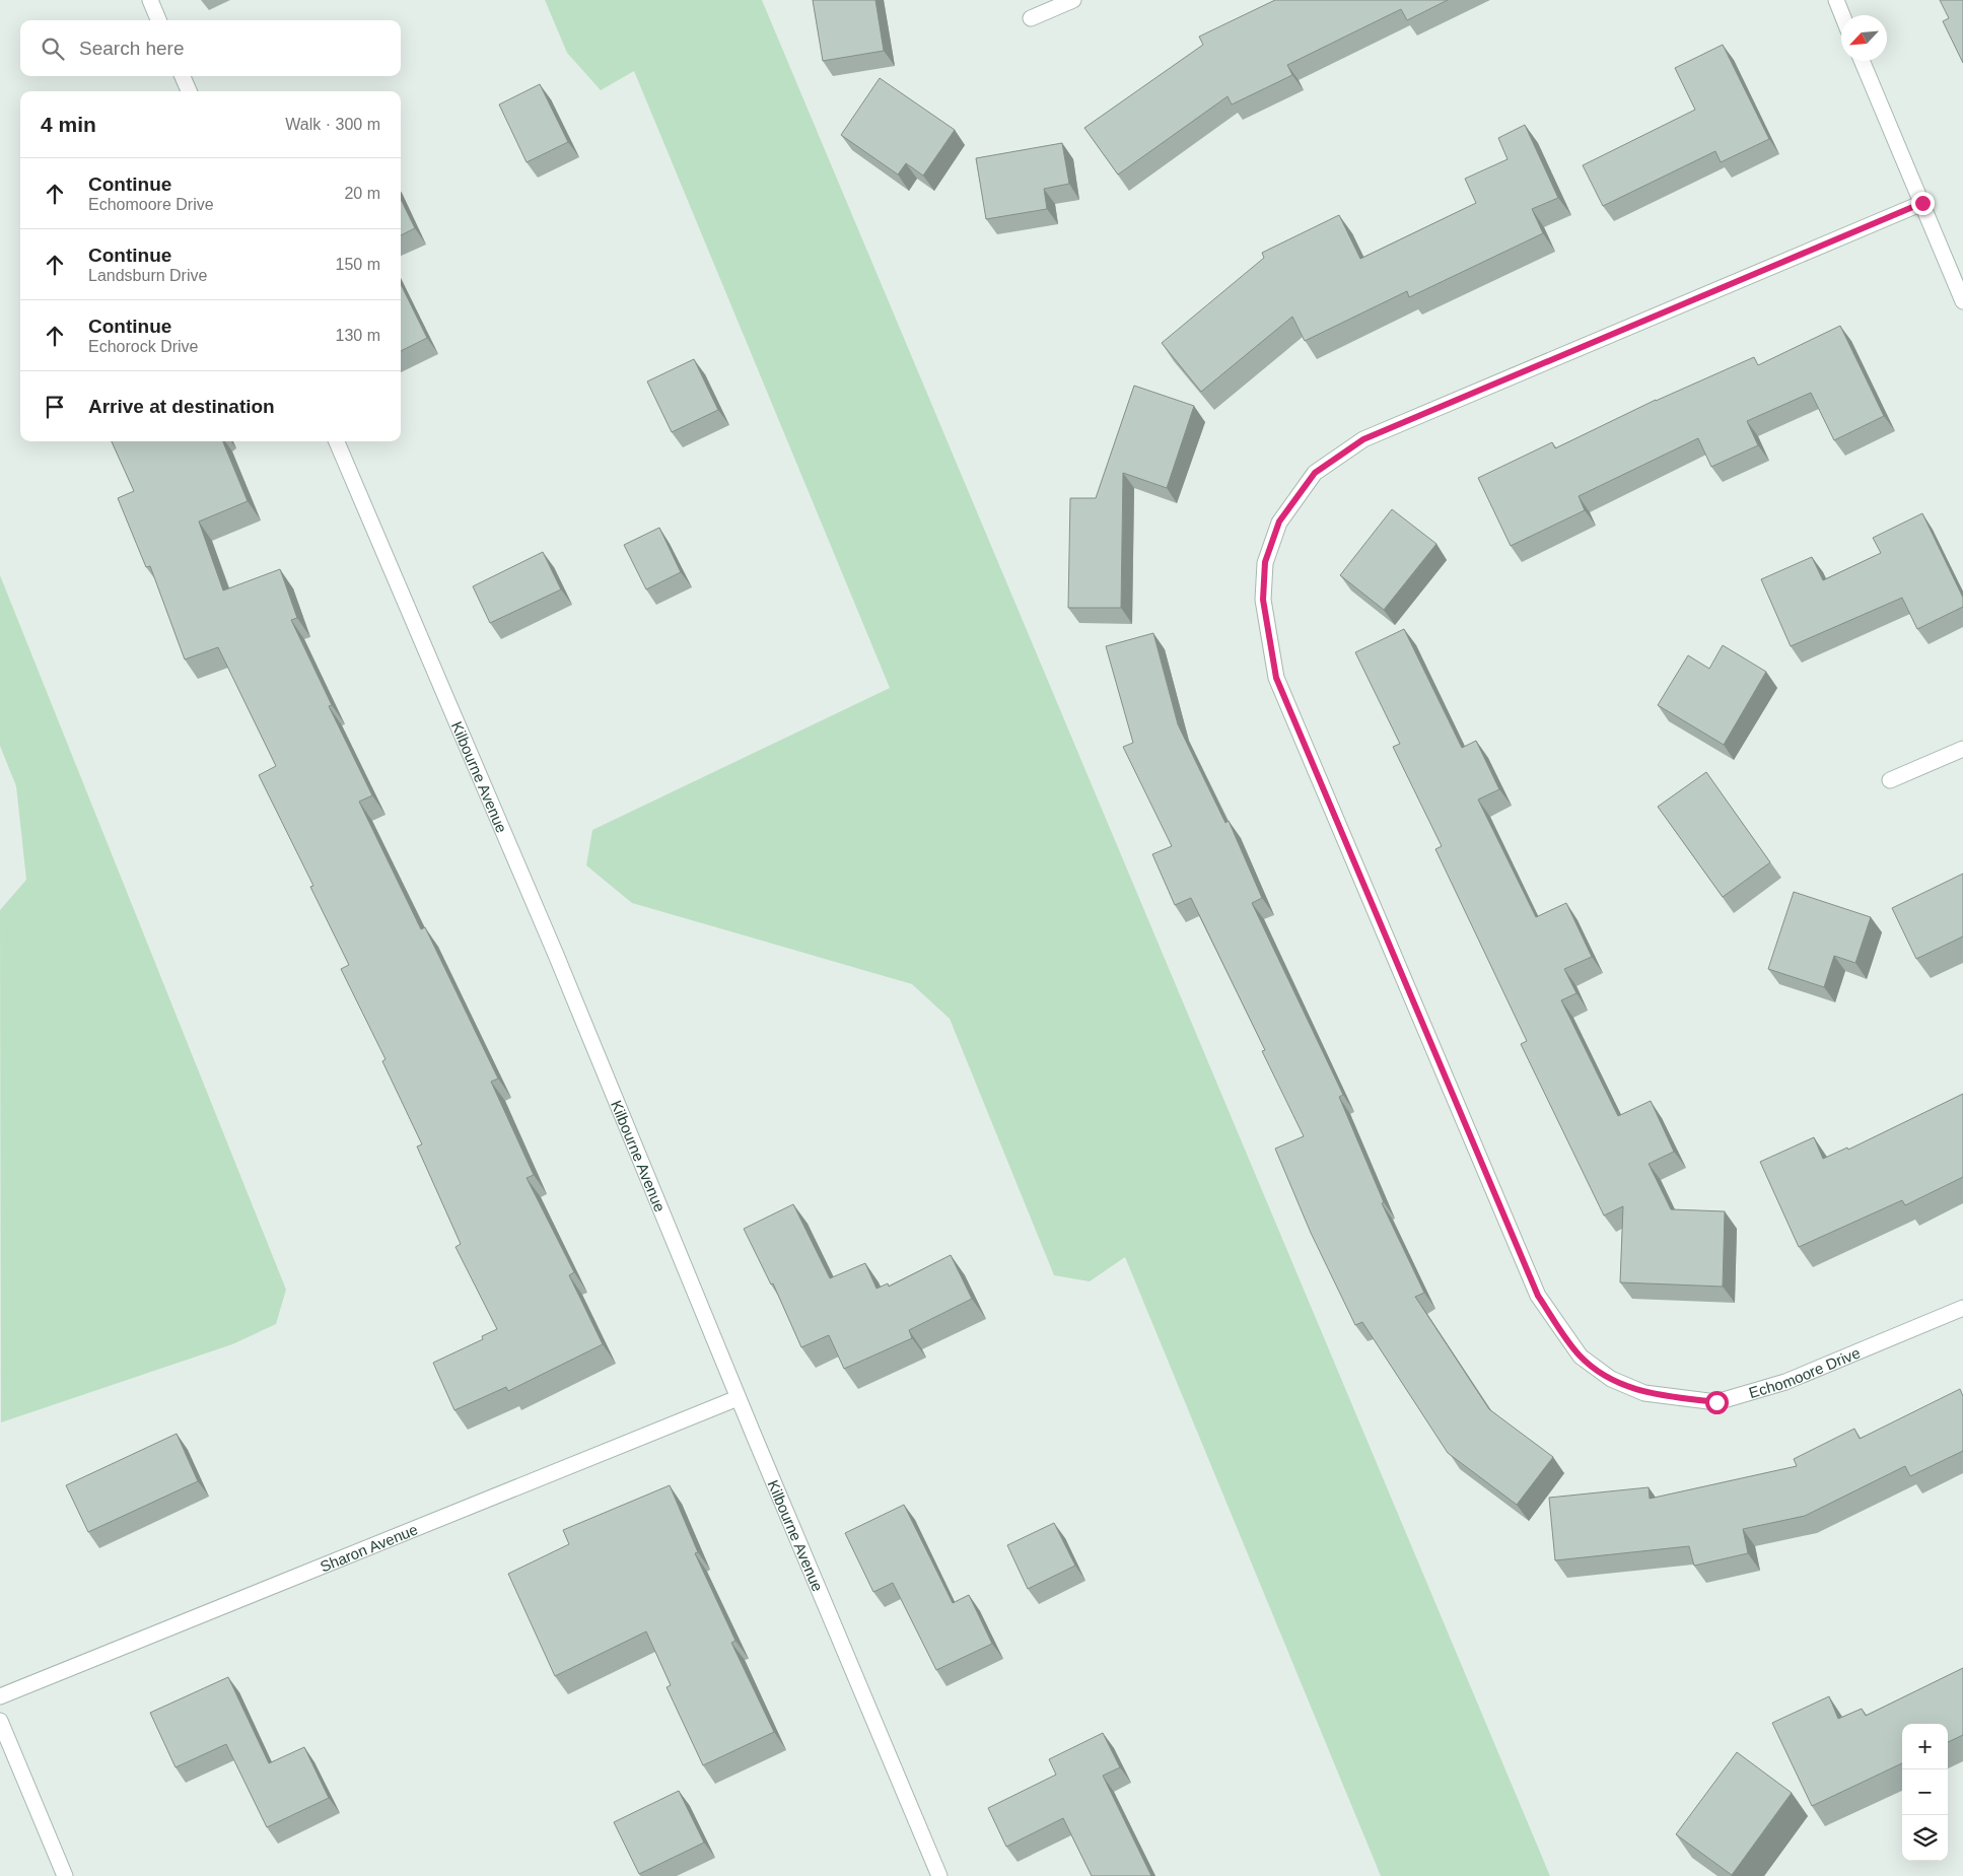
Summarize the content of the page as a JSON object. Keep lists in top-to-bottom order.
{
  "streets": {
    "street": ["Kilbourne Avenue", "Echomoore Drive", "Sharon Avenue"]
  },
  "crossings": [
    ["Kilbourne Avenue", "Sharon Avenue"]
  ],
  "north": "bottom left",
  "page": {
    "search": "Search here",
    "heading": ["4 min", "Walk · 300 m"],
    "list": [
      ["Continue", "Echomoore Drive", "20 m"],
      ["Continue", "Landsburn Drive", "150 m"],
      ["Continue", "Echorock Drive", "130 m"],
      "Arrive at destination"
    ],
    "map_buttons": ["+", "−"]
  }
}
